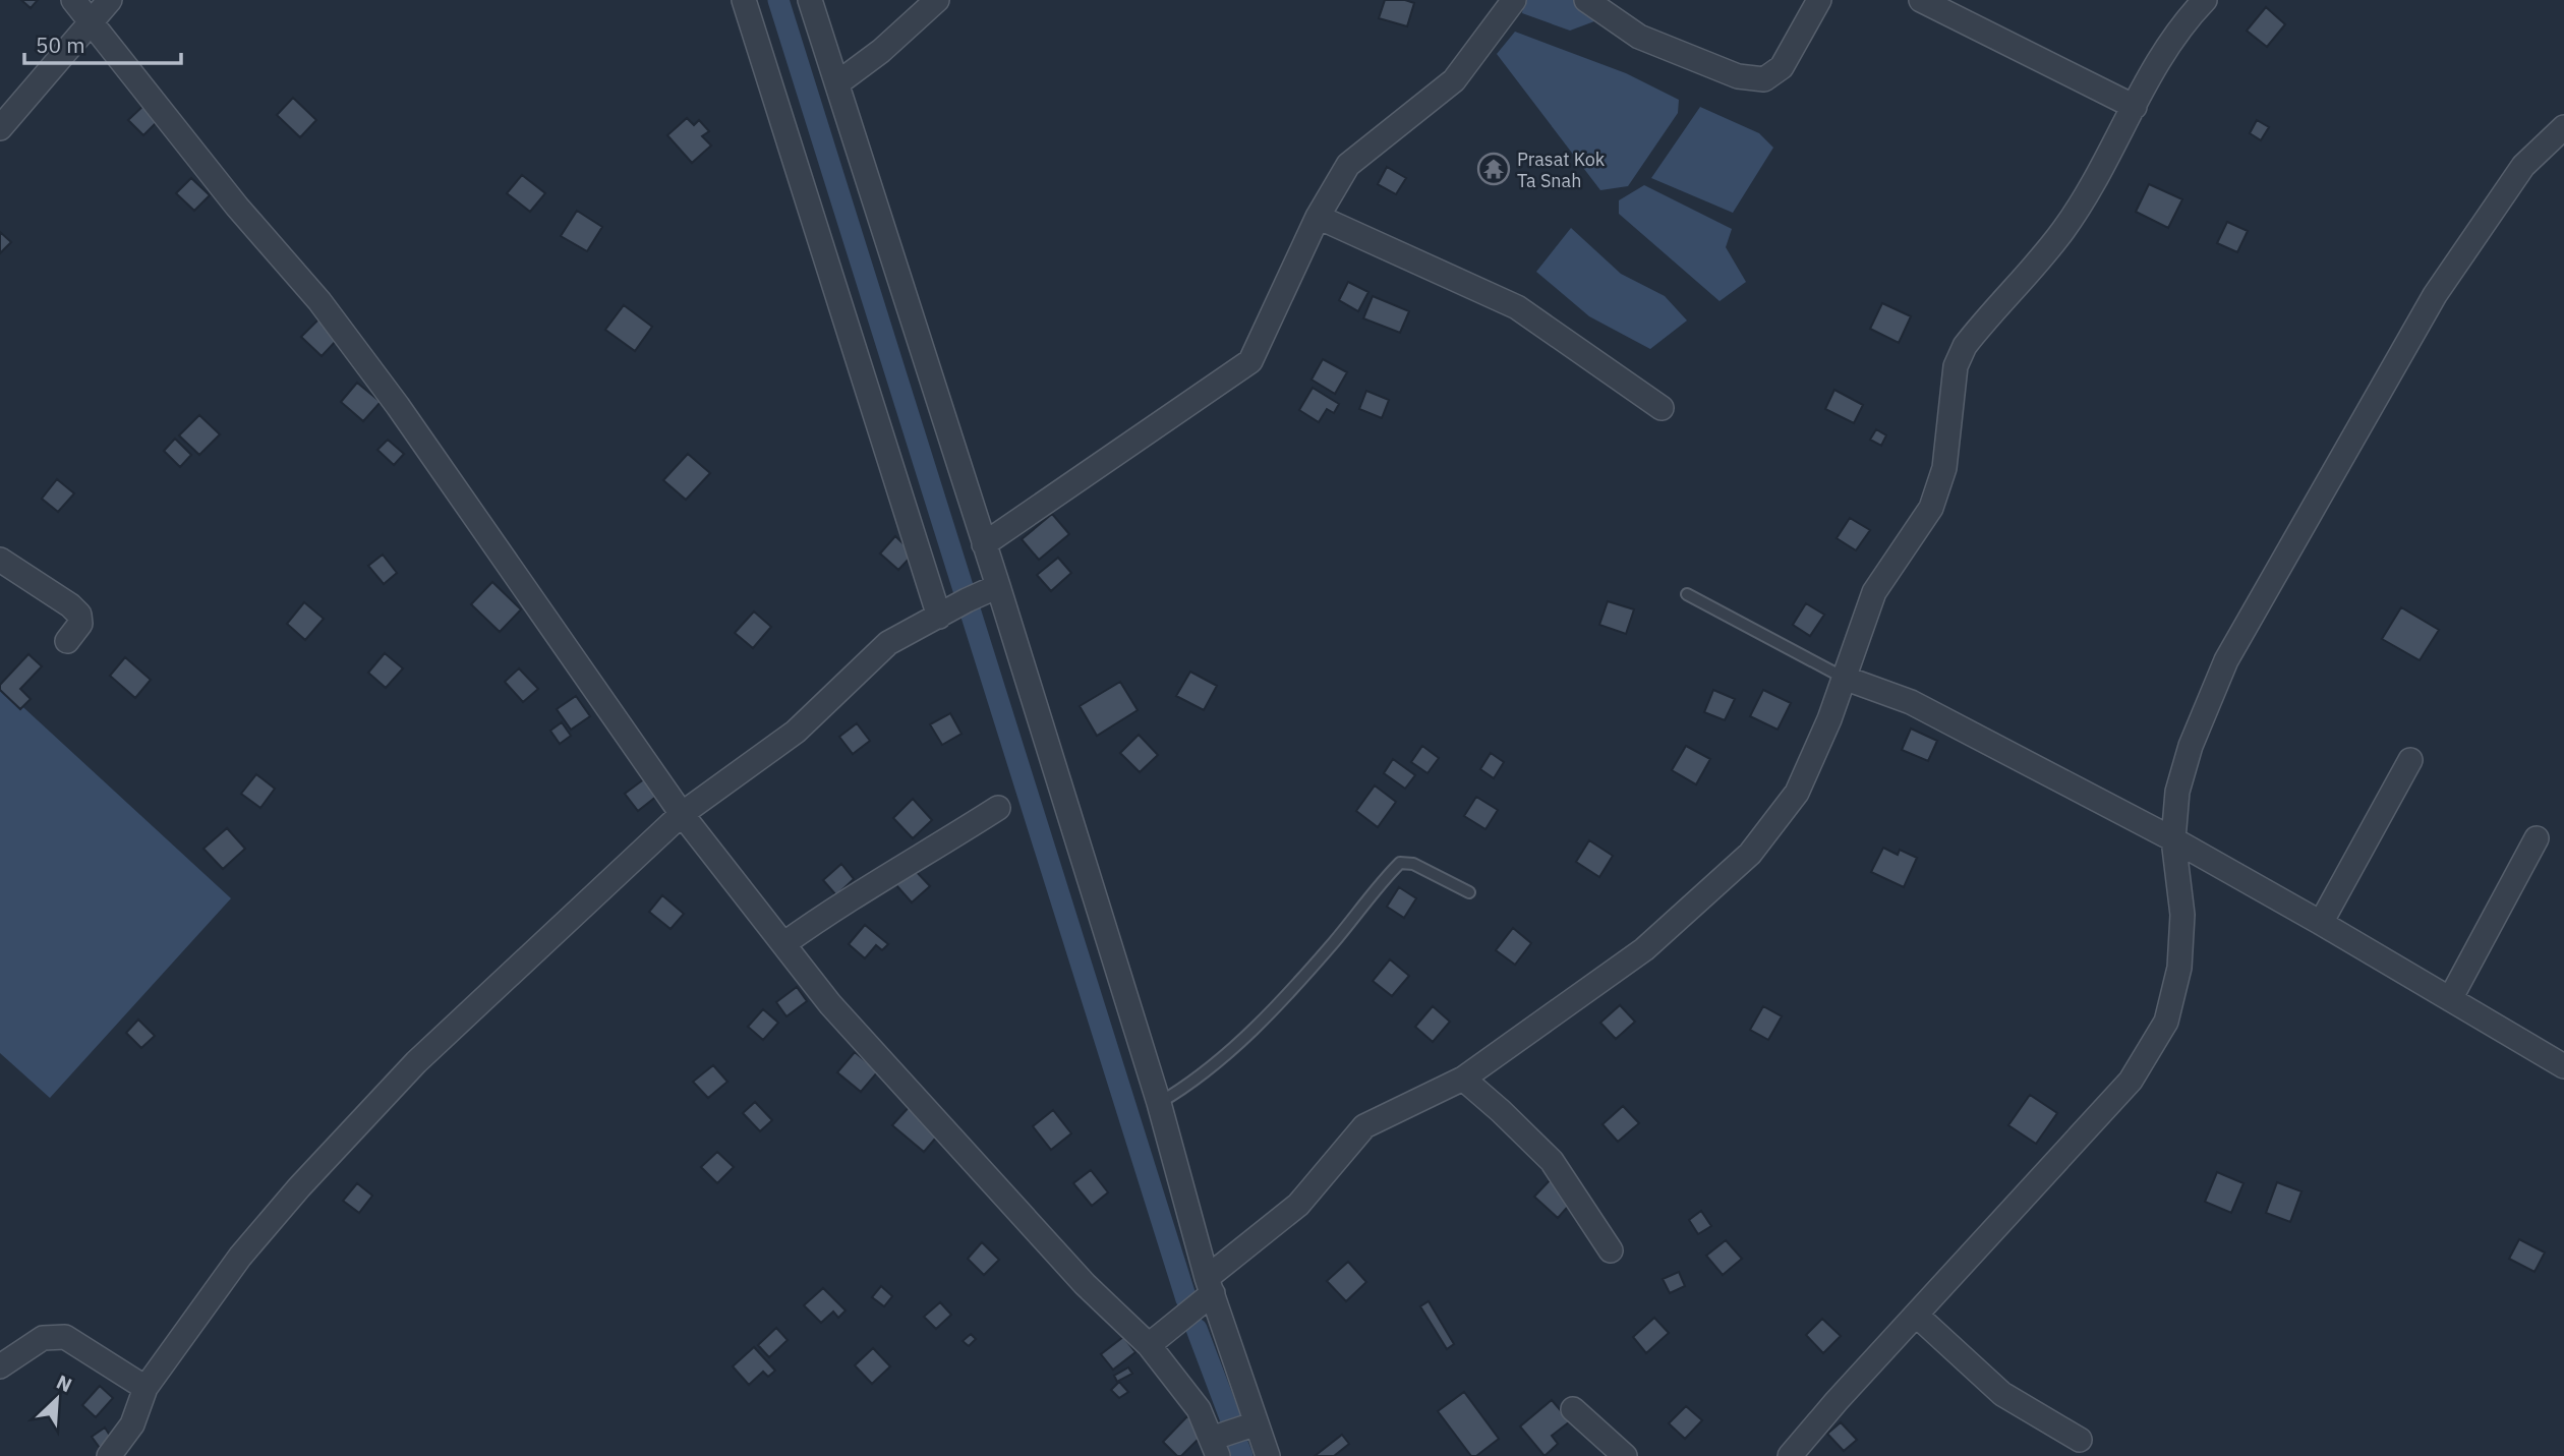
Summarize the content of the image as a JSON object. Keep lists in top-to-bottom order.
{
  "places": {
    "temple": ["Prasat Kok Ta Snah"]
  },
  "scale_bar": "50 m",
  "north": "top right"
}
